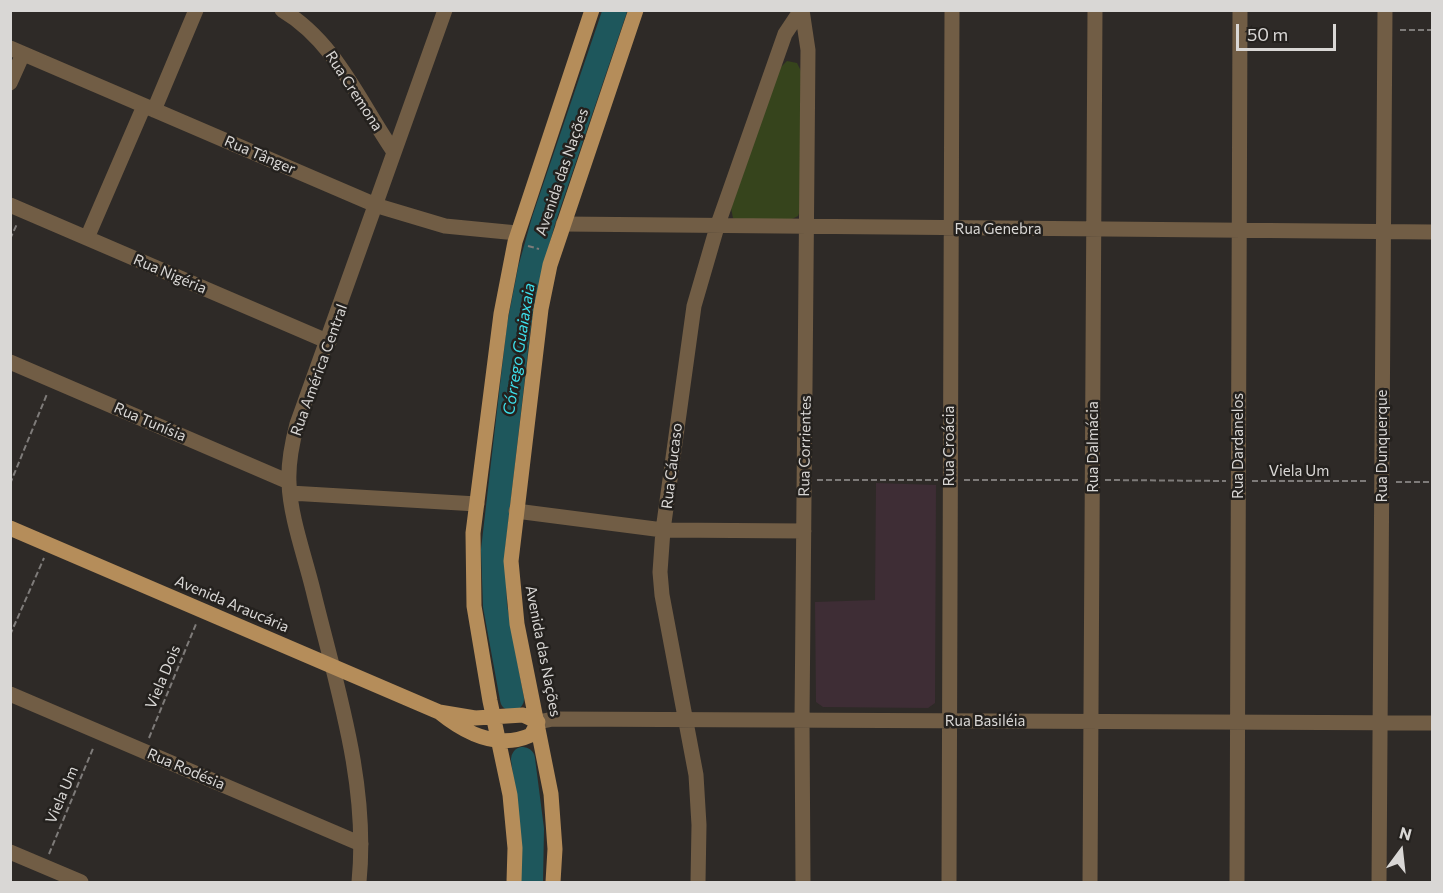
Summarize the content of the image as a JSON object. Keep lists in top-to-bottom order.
{
  "streets": {
    "main road": ["Avenida das Nações", "Avenida Araucária"],
    "street": [
      "Rua Cremona",
      "Rua Tânger",
      "Rua Genebra",
      "Rua Nigéria",
      "Rua América Central",
      "Rua Tunísia",
      "Rua Corrientes",
      "Rua Croácia",
      "Rua Dardanelos",
      "Rua Dunquerque",
      "Rua Dalmácia",
      "Rua Cáucaso",
      "Rua Basiléia",
      "Rua Rodésia"
    ],
    "path": ["Viela Um", "Viela Dois"]
  },
  "crossings": [
    ["Rua Cremona", "Rua América Central"],
    ["Rua Tânger", "Avenida das Nações"],
    ["Rua Tânger", "Rua América Central"],
    ["Avenida das Nações", "Rua Genebra"],
    ["Avenida das Nações", "Rua Tunísia"],
    ["Avenida das Nações", "Avenida Araucária"],
    ["Avenida das Nações", "Rua Basiléia"],
    ["Rua Genebra", "Rua Corrientes"],
    ["Rua Genebra", "Rua Croácia"],
    ["Rua Genebra", "Rua Dardanelos"],
    ["Rua Genebra", "Rua Dunquerque"],
    ["Rua Genebra", "Rua Dalmácia"],
    ["Rua Genebra", "Rua Cáucaso"],
    ["Rua Nigéria", "Rua América Central"],
    ["Rua América Central", "Rua Tunísia"],
    ["Rua América Central", "Avenida Araucária"],
    ["Rua América Central", "Rua Rodésia"],
    ["Rua Corrientes", "Rua Cáucaso"],
    ["Rua Corrientes", "Rua Basiléia"],
    ["Rua Croácia", "Rua Basiléia"],
    ["Rua Dardanelos", "Viela Um"],
    ["Rua Dardanelos", "Rua Basiléia"],
    ["Rua Dunquerque", "Viela Um"],
    ["Rua Dunquerque", "Rua Basiléia"],
    ["Rua Dalmácia", "Viela Um"],
    ["Rua Dalmácia", "Rua Basiléia"],
    ["Rua Cáucaso", "Rua Basiléia"],
    ["Viela Um", "Rua Rodésia"],
    ["Avenida Araucária", "Viela Dois"],
    ["Avenida Araucária", "Rua Basiléia"],
    ["Viela Dois", "Rua Rodésia"]
  ],
  "water": ["Córrego Guaiaxaia"],
  "scale_bar": "50 m",
  "north": "top"
}
